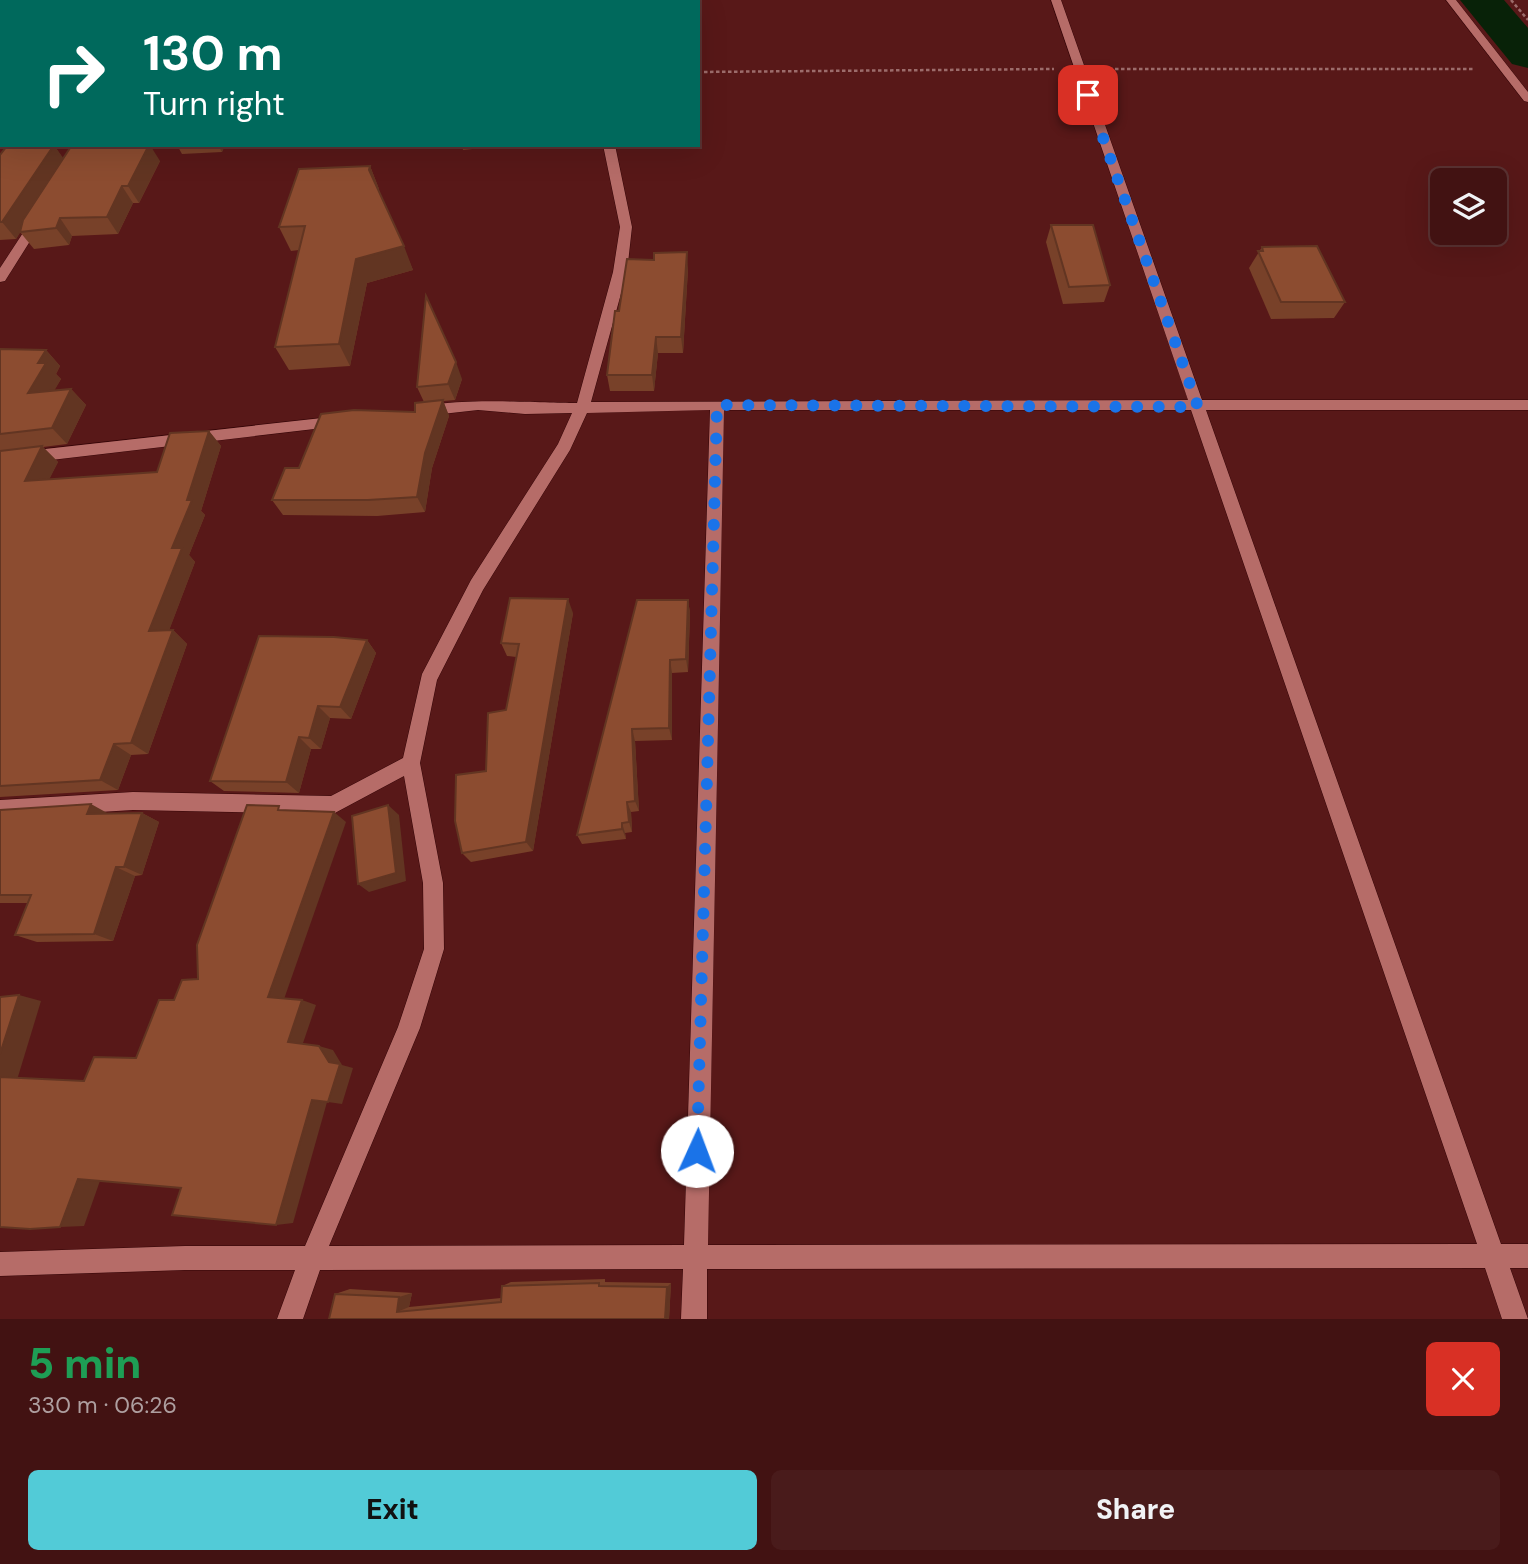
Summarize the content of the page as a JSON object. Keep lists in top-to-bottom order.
{
  "page": {
    "turn": ["130 m", "Turn right"],
    "heading": ["5 min", "330 m · 06:26"],
    "buttons": ["Exit", "Share"]
  }
}
